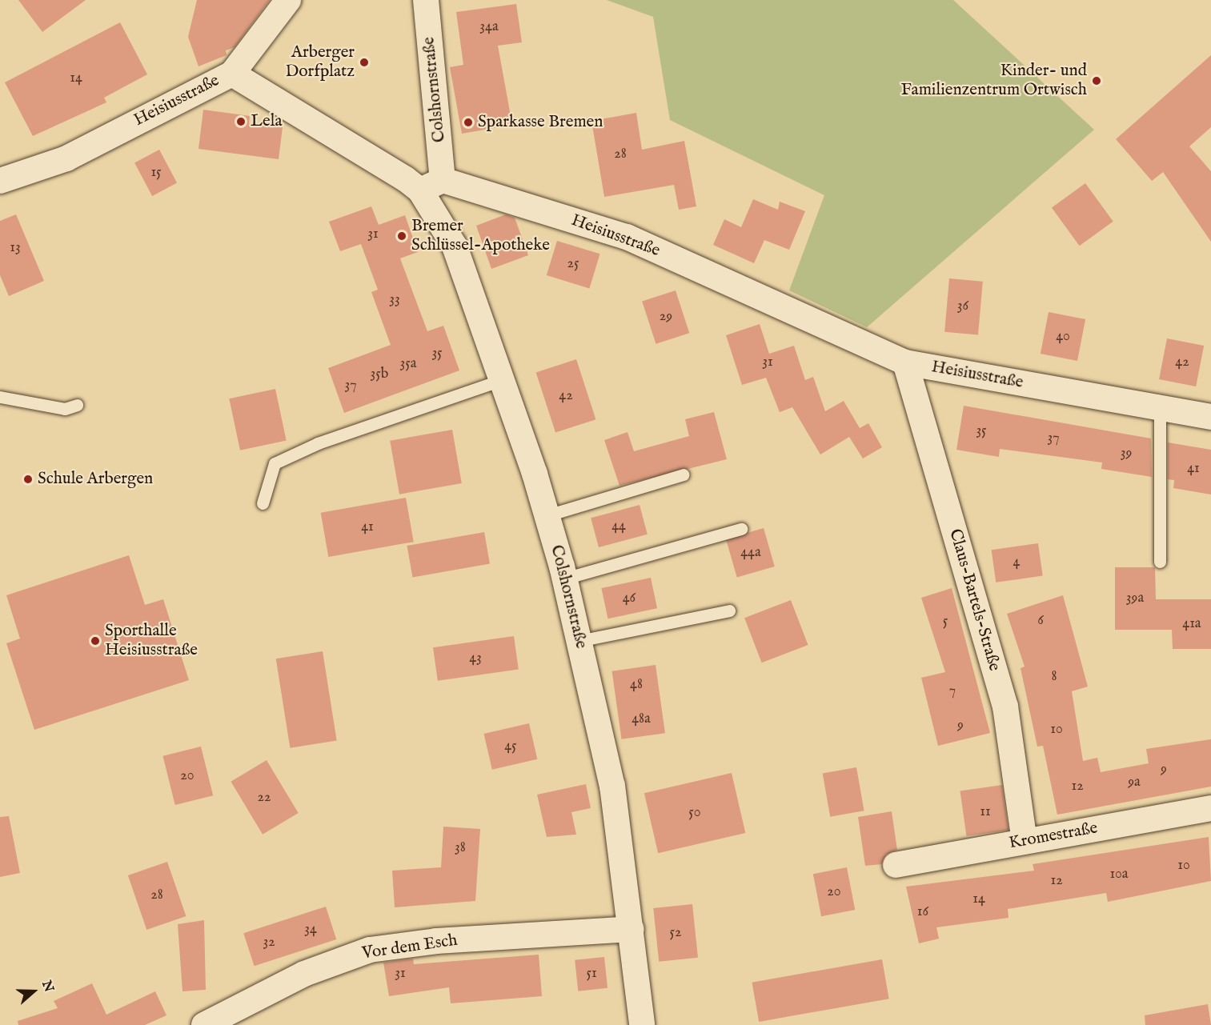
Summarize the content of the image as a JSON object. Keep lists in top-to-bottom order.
{
  "streets": {
    "street": [
      "Colshornstraße",
      "Heisiusstraße",
      "Claus-Bartels-Straße",
      "Kromestraße",
      "Vor dem Esch"
    ]
  },
  "crossings": [
    ["Colshornstraße", "Heisiusstraße"],
    ["Colshornstraße", "Vor dem Esch"],
    ["Heisiusstraße", "Claus-Bartels-Straße"],
    ["Claus-Bartels-Straße", "Kromestraße"]
  ],
  "places": [
    "Arberger Dorfplatz",
    "Kinder- und Familienzentrum Ortwisch",
    "Lela",
    "Sparkasse Bremen",
    "Bremer Schlüssel-Apotheke",
    "Schule Arbergen",
    "Sporthalle Heisiusstraße"
  ],
  "house_numbers": [
    "34a",
    "14",
    "28",
    "15",
    "31",
    "13",
    "25",
    "33",
    "36",
    "29",
    "40",
    "35",
    "31",
    "42",
    "35a",
    "35b",
    "37",
    "42",
    "35",
    "37",
    "39",
    "41",
    "44",
    "41",
    "44a",
    "4",
    "46",
    "39a",
    "6",
    "5",
    "41a",
    "43",
    "8",
    "48",
    "7",
    "48a",
    "9",
    "10",
    "45",
    "9",
    "20",
    "9a",
    "12",
    "22",
    "11",
    "50",
    "38",
    "10",
    "10a",
    "12",
    "20",
    "28",
    "14",
    "16",
    "34",
    "52",
    "32",
    "31",
    "51"
  ],
  "north": "right"
}
